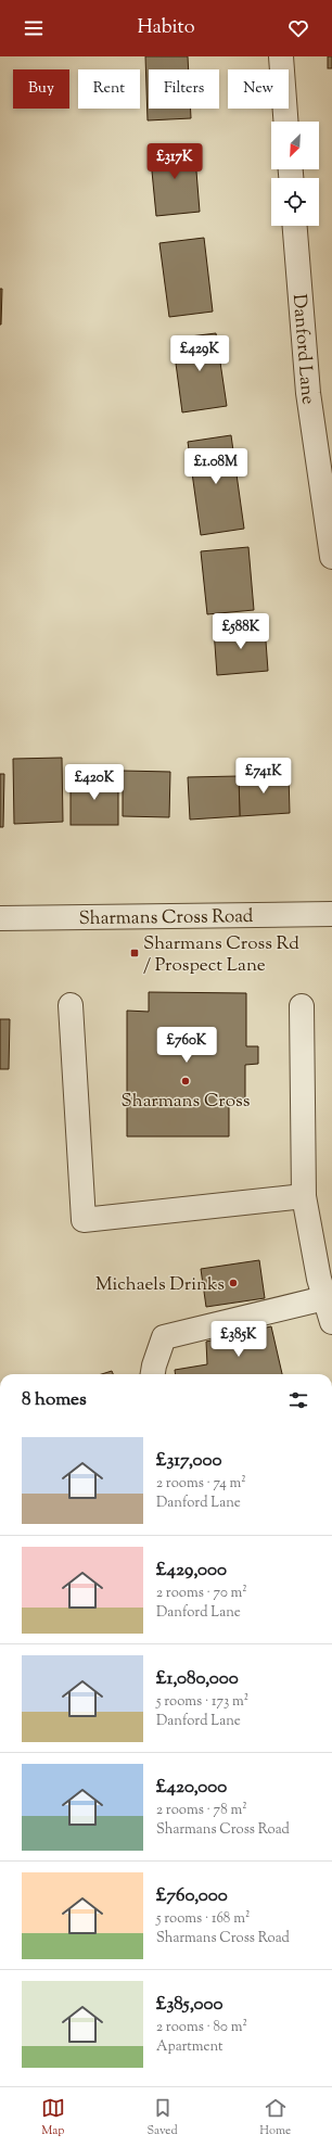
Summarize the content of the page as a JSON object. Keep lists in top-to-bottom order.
{
  "streets": {
    "street": ["Danford Lane", "Sharmans Cross Road"]
  },
  "places": {
    "transit": ["Sharmans Cross Rd / Prospect Lane"],
    "other": ["Sharmans Cross", "Michaels Drinks"]
  },
  "north": "bottom left",
  "page": {
    "header": "Habito",
    "chip": [
      "Buy",
      "Rent",
      "Filters",
      "New"
    ],
    "price": [
      "£317K",
      "£429K",
      "£1.08M",
      "£588K",
      "£741K",
      "£420K",
      "£760K",
      "£385K"
    ],
    "heading": "8 homes",
    "list": [
      {
        "name": "£317,000",
        "note": "2 rooms · 74 m² · Danford Lane"
      },
      {
        "name": "£429,000",
        "note": "2 rooms · 70 m² · Danford Lane"
      },
      {
        "name": "£1,080,000",
        "note": "5 rooms · 173 m² · Danford Lane"
      },
      {
        "name": "£420,000",
        "note": "2 rooms · 78 m² · Sharmans Cross Road"
      },
      {
        "name": "£760,000",
        "note": "5 rooms · 168 m² · Sharmans Cross Road"
      },
      {
        "name": "£385,000",
        "note": "2 rooms · 80 m² · Apartment"
      }
    ],
    "tabs": ["Map", "Saved", "Home"]
  }
}
